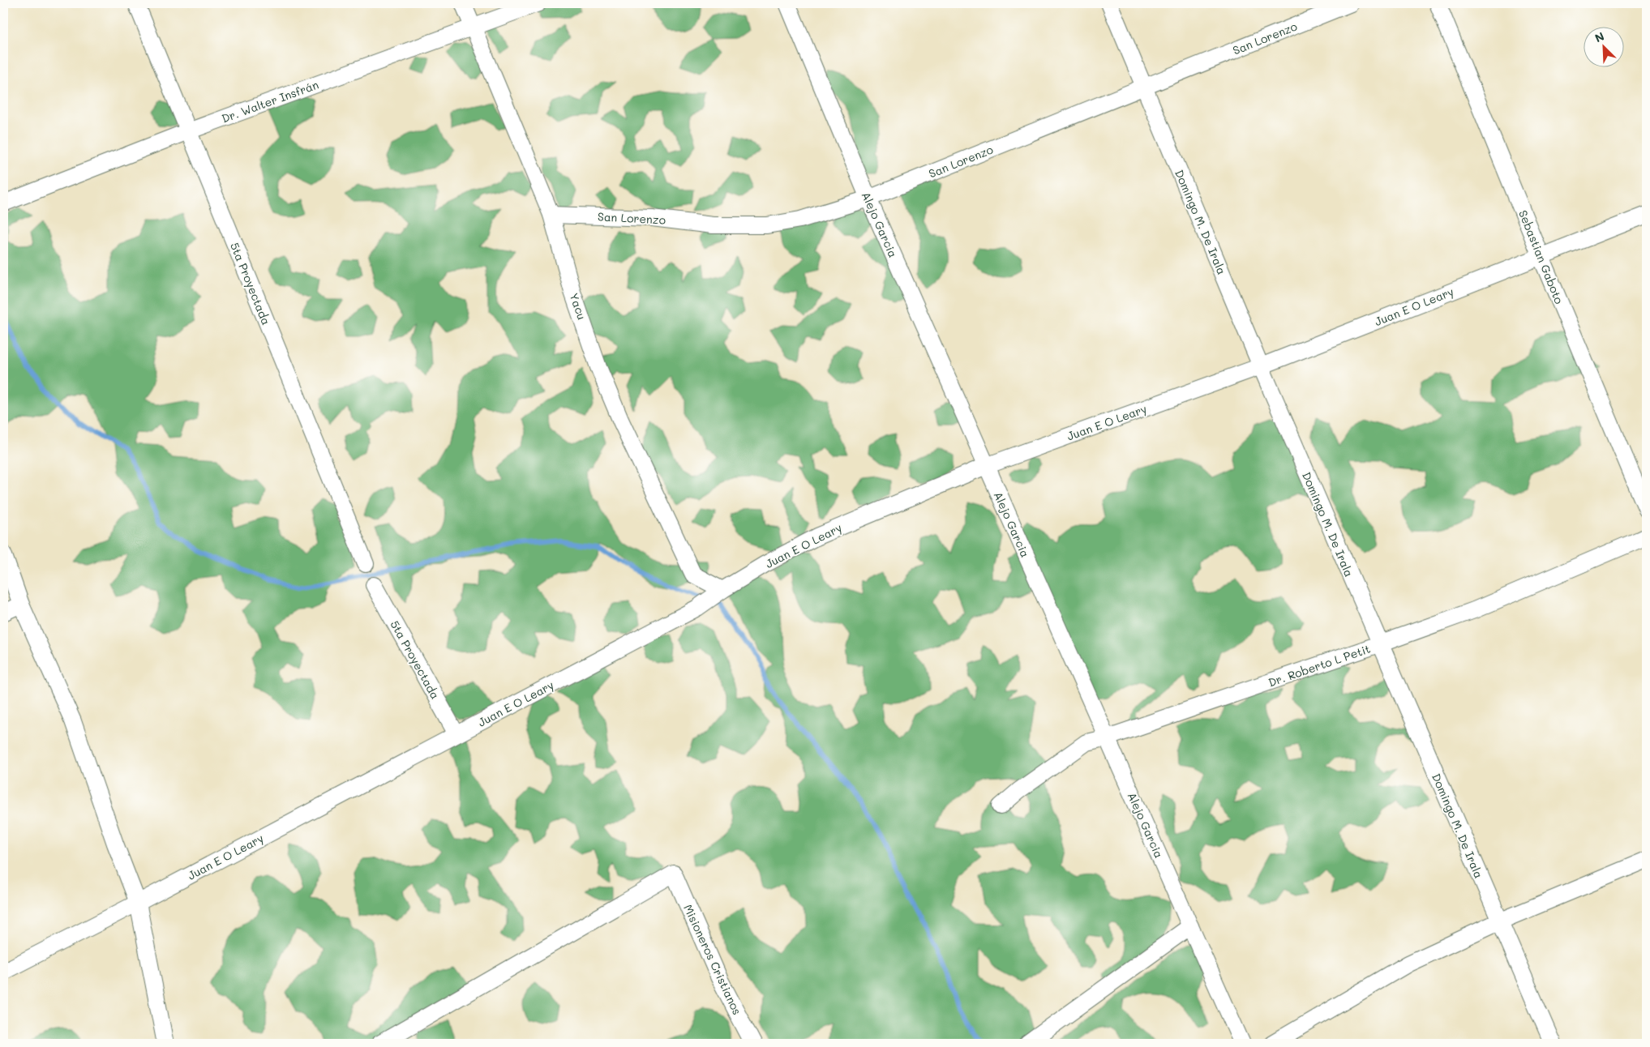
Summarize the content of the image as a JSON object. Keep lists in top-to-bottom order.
{
  "streets": {
    "street": [
      "San Lorenzo",
      "Dr. Walter Insfrán",
      "Domingo M. De Irala",
      "Alejo Garcia",
      "Sebastian Gaboto",
      "5ta Proyectada",
      "Yacu",
      "Juan E O Leary",
      "Dr. Roberto L Petit",
      "Misioneros Cristianos"
    ]
  },
  "crossings": [
    ["San Lorenzo", "Domingo M. De Irala"],
    ["San Lorenzo", "Alejo Garcia"],
    ["San Lorenzo", "Yacu"],
    ["Dr. Walter Insfrán", "5ta Proyectada"],
    ["Dr. Walter Insfrán", "Yacu"],
    ["Domingo M. De Irala", "Juan E O Leary"],
    ["Domingo M. De Irala", "Dr. Roberto L Petit"],
    ["Alejo Garcia", "Juan E O Leary"],
    ["Alejo Garcia", "Dr. Roberto L Petit"],
    ["Sebastian Gaboto", "Juan E O Leary"],
    ["5ta Proyectada", "Juan E O Leary"],
    ["Yacu", "Juan E O Leary"]
  ],
  "north": "top left"
}
